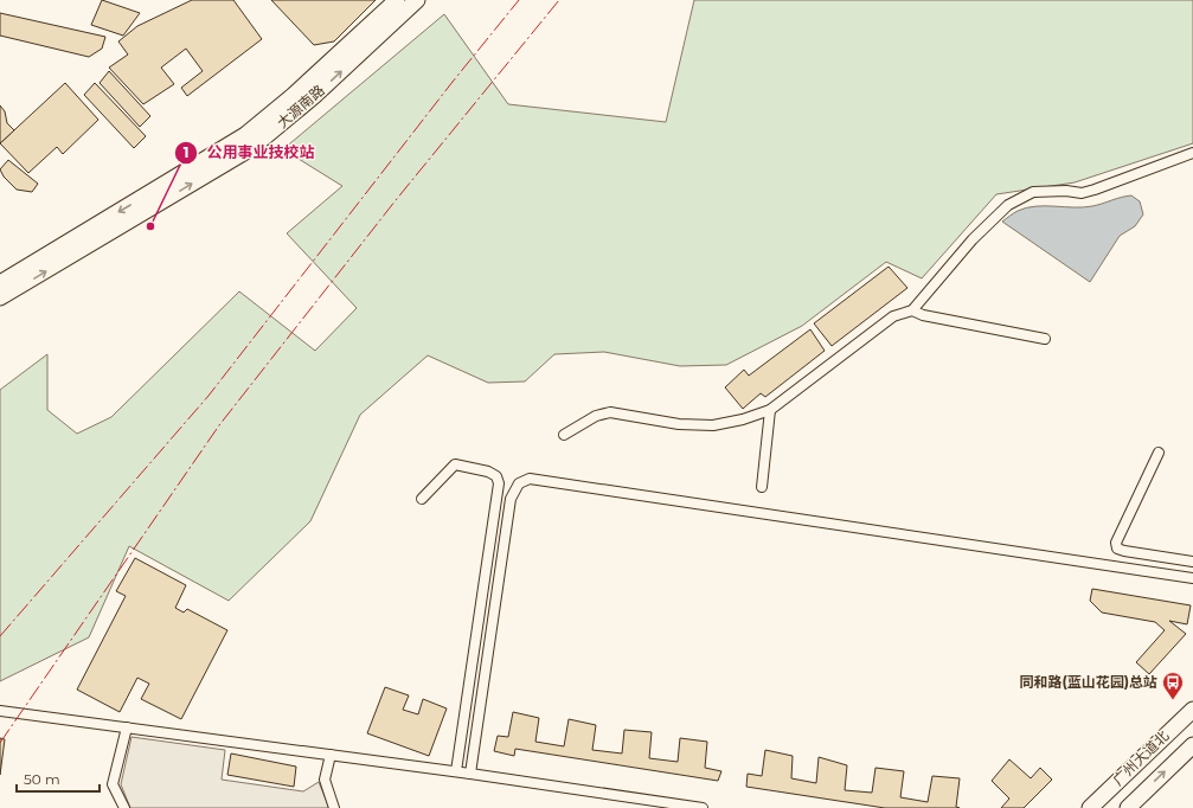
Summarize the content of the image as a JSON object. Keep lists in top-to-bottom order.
{
  "streets": {
    "main road": ["大源南路", "广州大道北"]
  },
  "places": {
    "other": ["公用事业技校站"],
    "bus stop": ["同和路(蓝山花园)总站"]
  },
  "scale_bar": "50 m"
}
